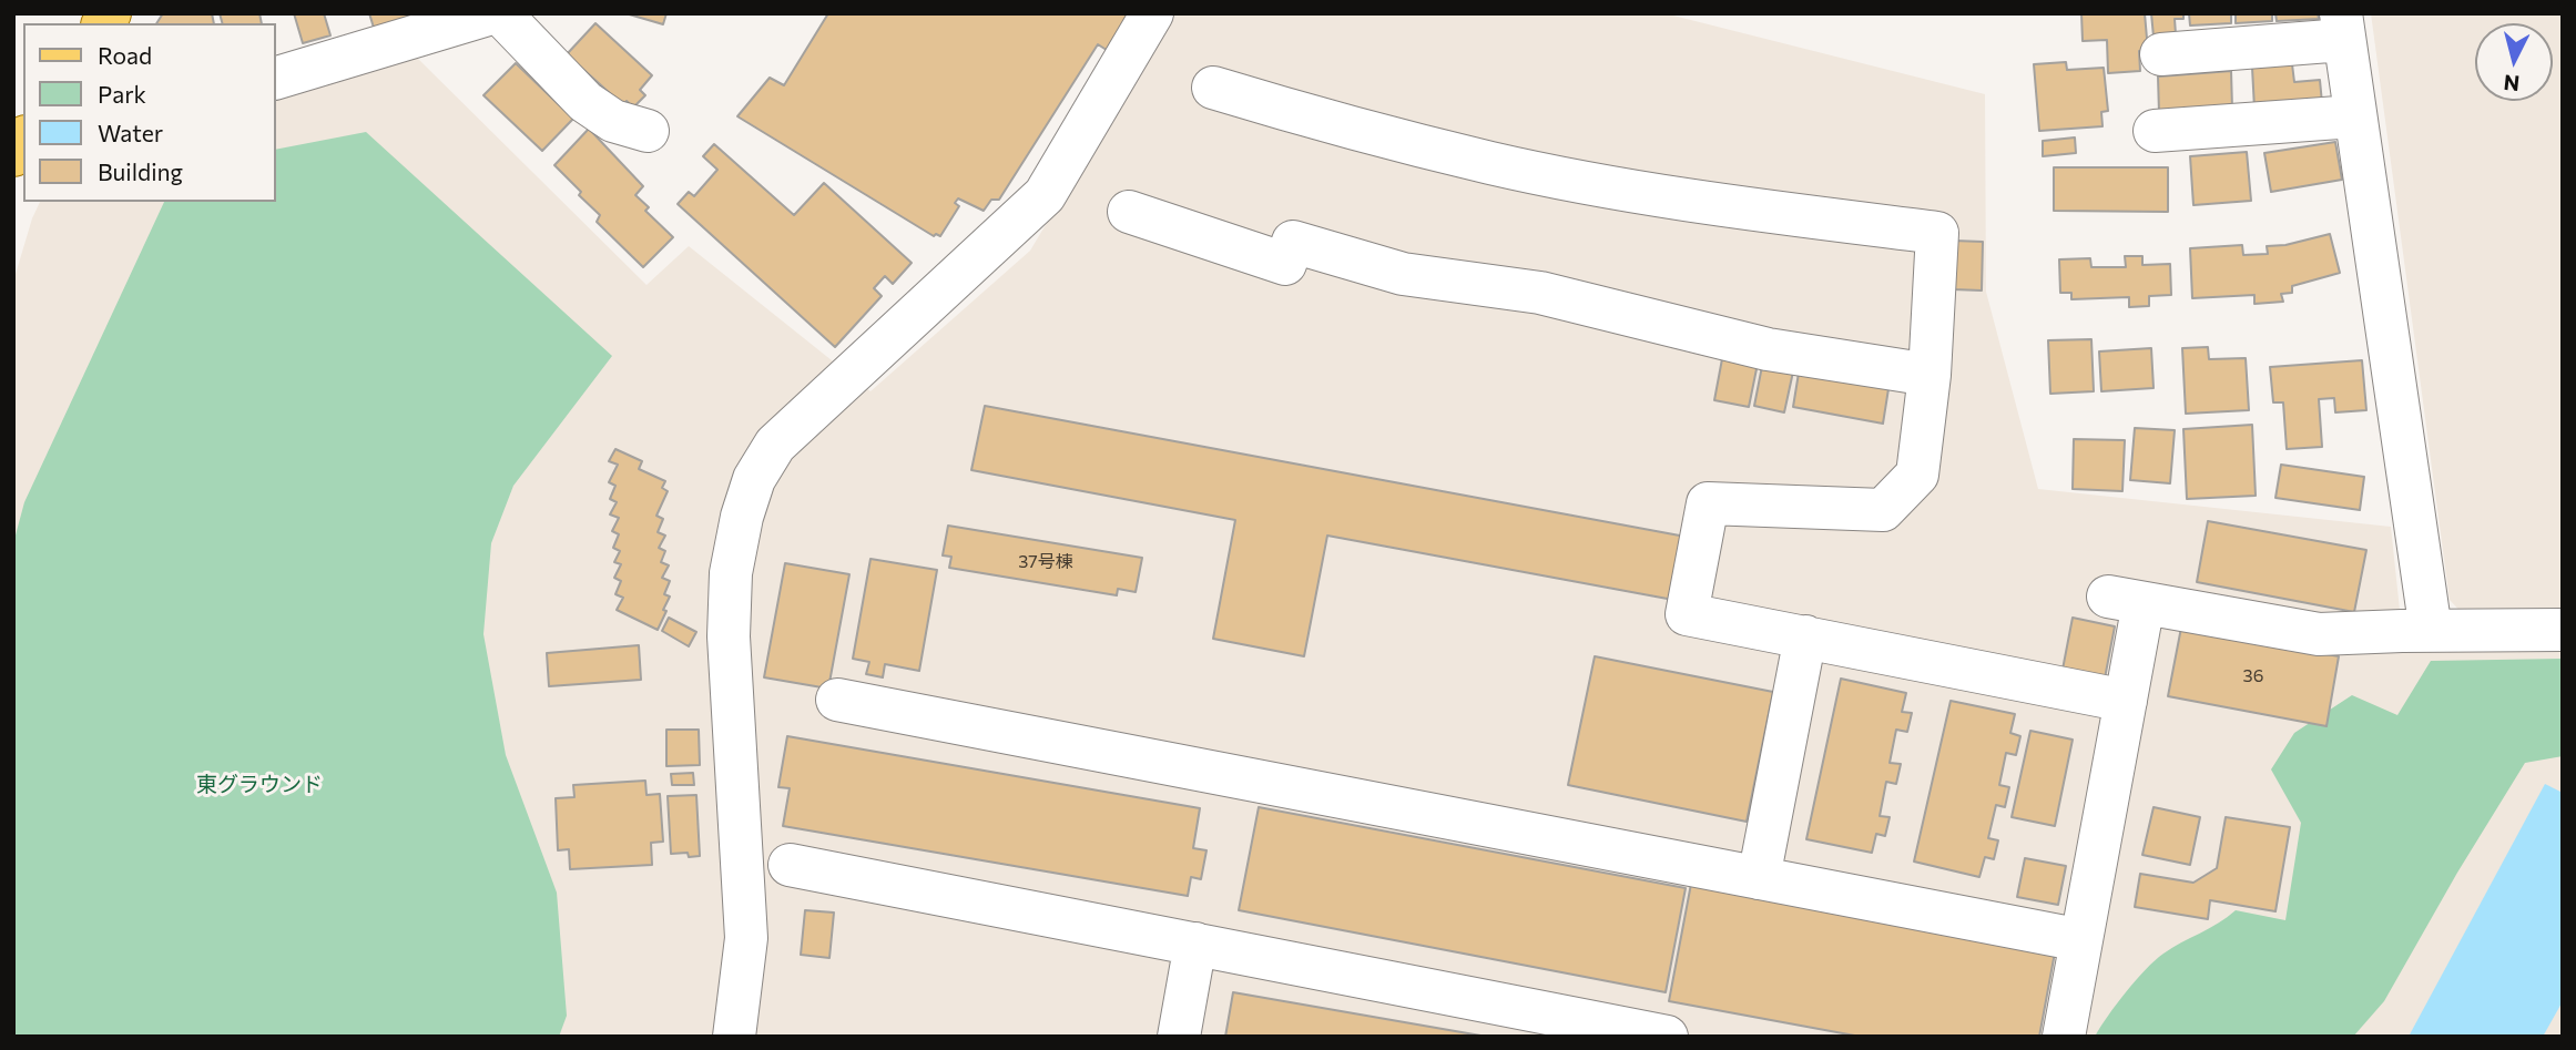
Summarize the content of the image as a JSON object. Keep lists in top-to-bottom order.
{
  "parks": ["東グラウンド"],
  "house_numbers": ["37号棟", "36"],
  "legend": [
    "Road",
    "Park",
    "Water",
    "Building"
  ],
  "north": "bottom"
}
